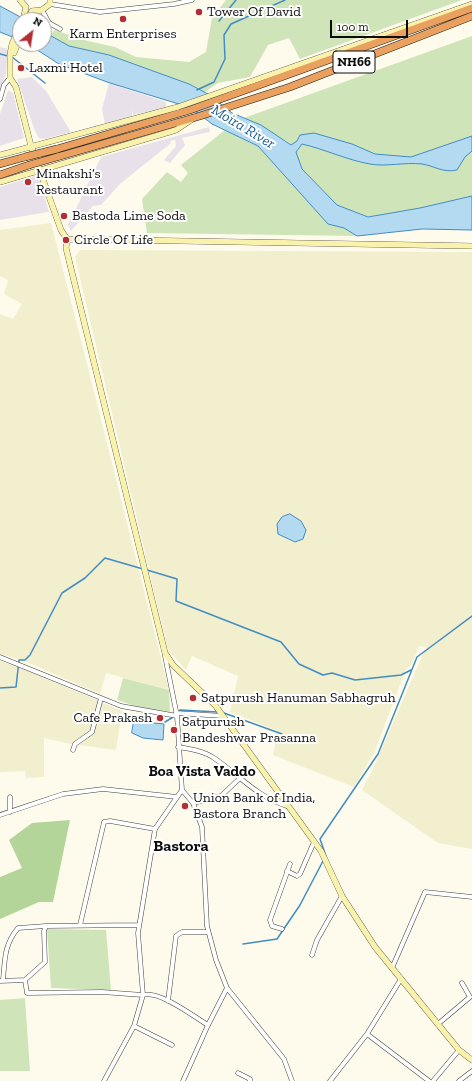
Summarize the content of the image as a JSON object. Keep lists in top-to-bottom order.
{
  "streets": {
    "highway": ["NH66"]
  },
  "districts": ["Boa Vista Vaddo", "Bastora"],
  "water": ["Moira River"],
  "places": [
    "Tower Of David",
    "Karm Enterprises",
    "Laxmi Hotel",
    "Minakshi’s Restaurant",
    "Bastoda Lime Soda",
    "Circle Of Life",
    "Satpurush Hanuman Sabhagruh",
    "Cafe Prakash",
    "Satpurush Bandeshwar Prasanna",
    "Union Bank of India, Bastora Branch"
  ],
  "scale_bar": "100 m",
  "north": "top right"
}
